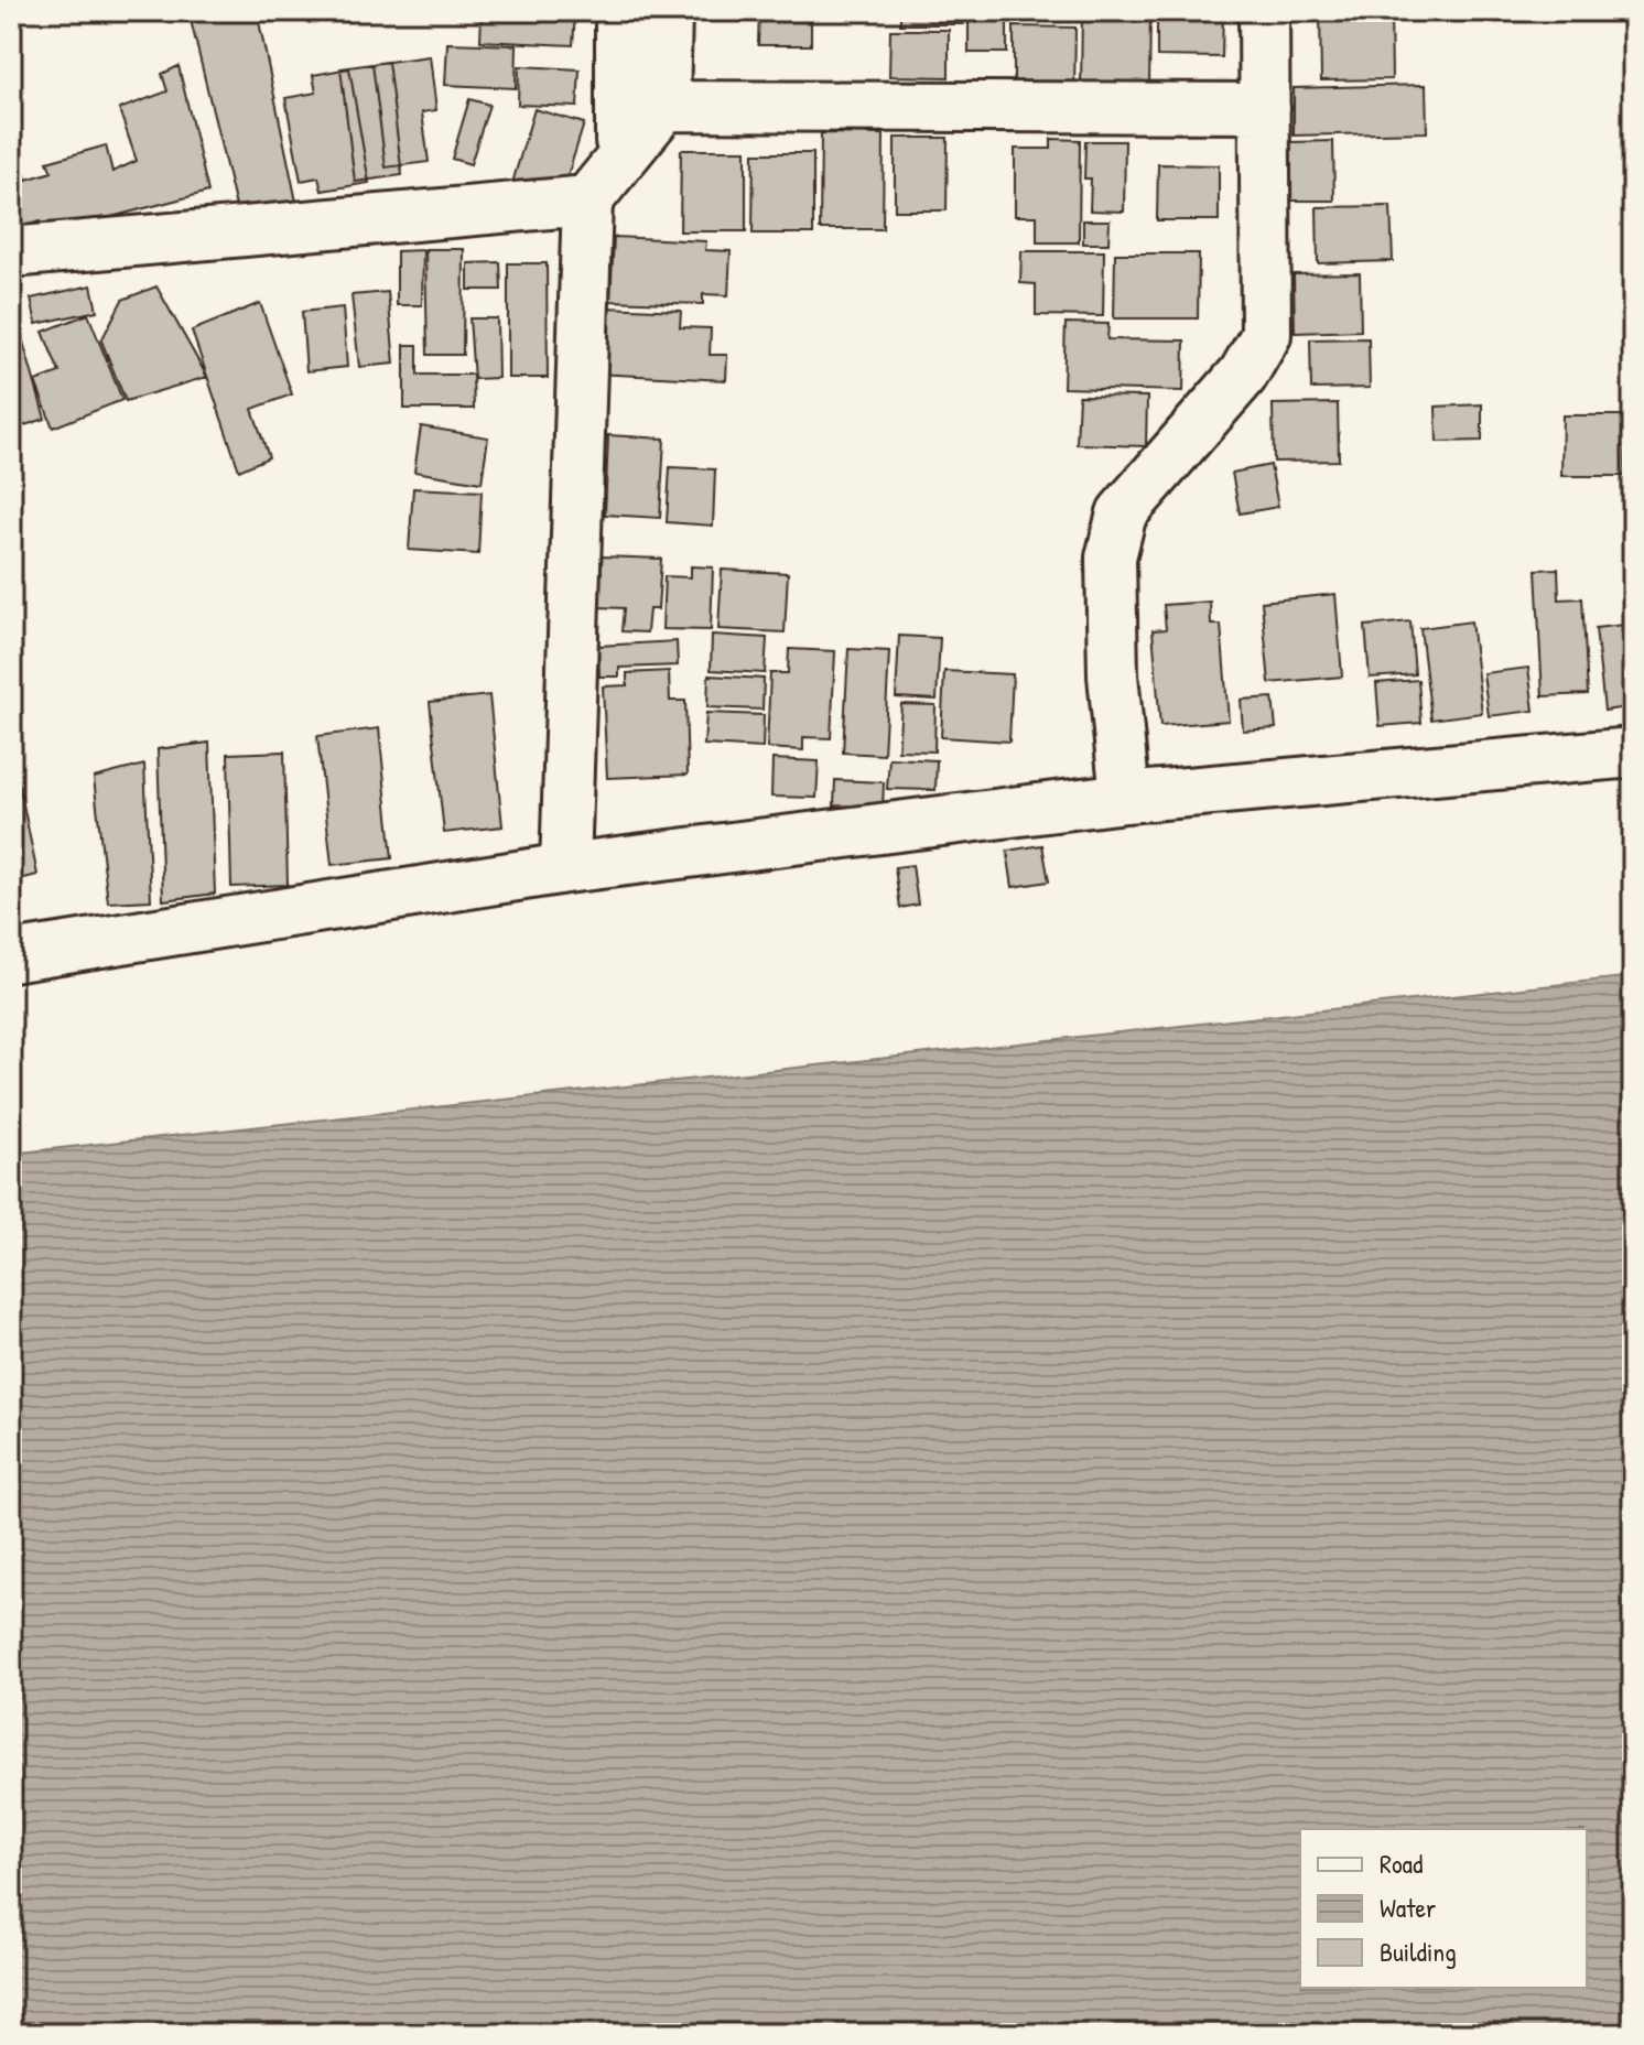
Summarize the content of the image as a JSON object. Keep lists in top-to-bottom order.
{
  "legend": ["Road", "Water", "Building"]
}
